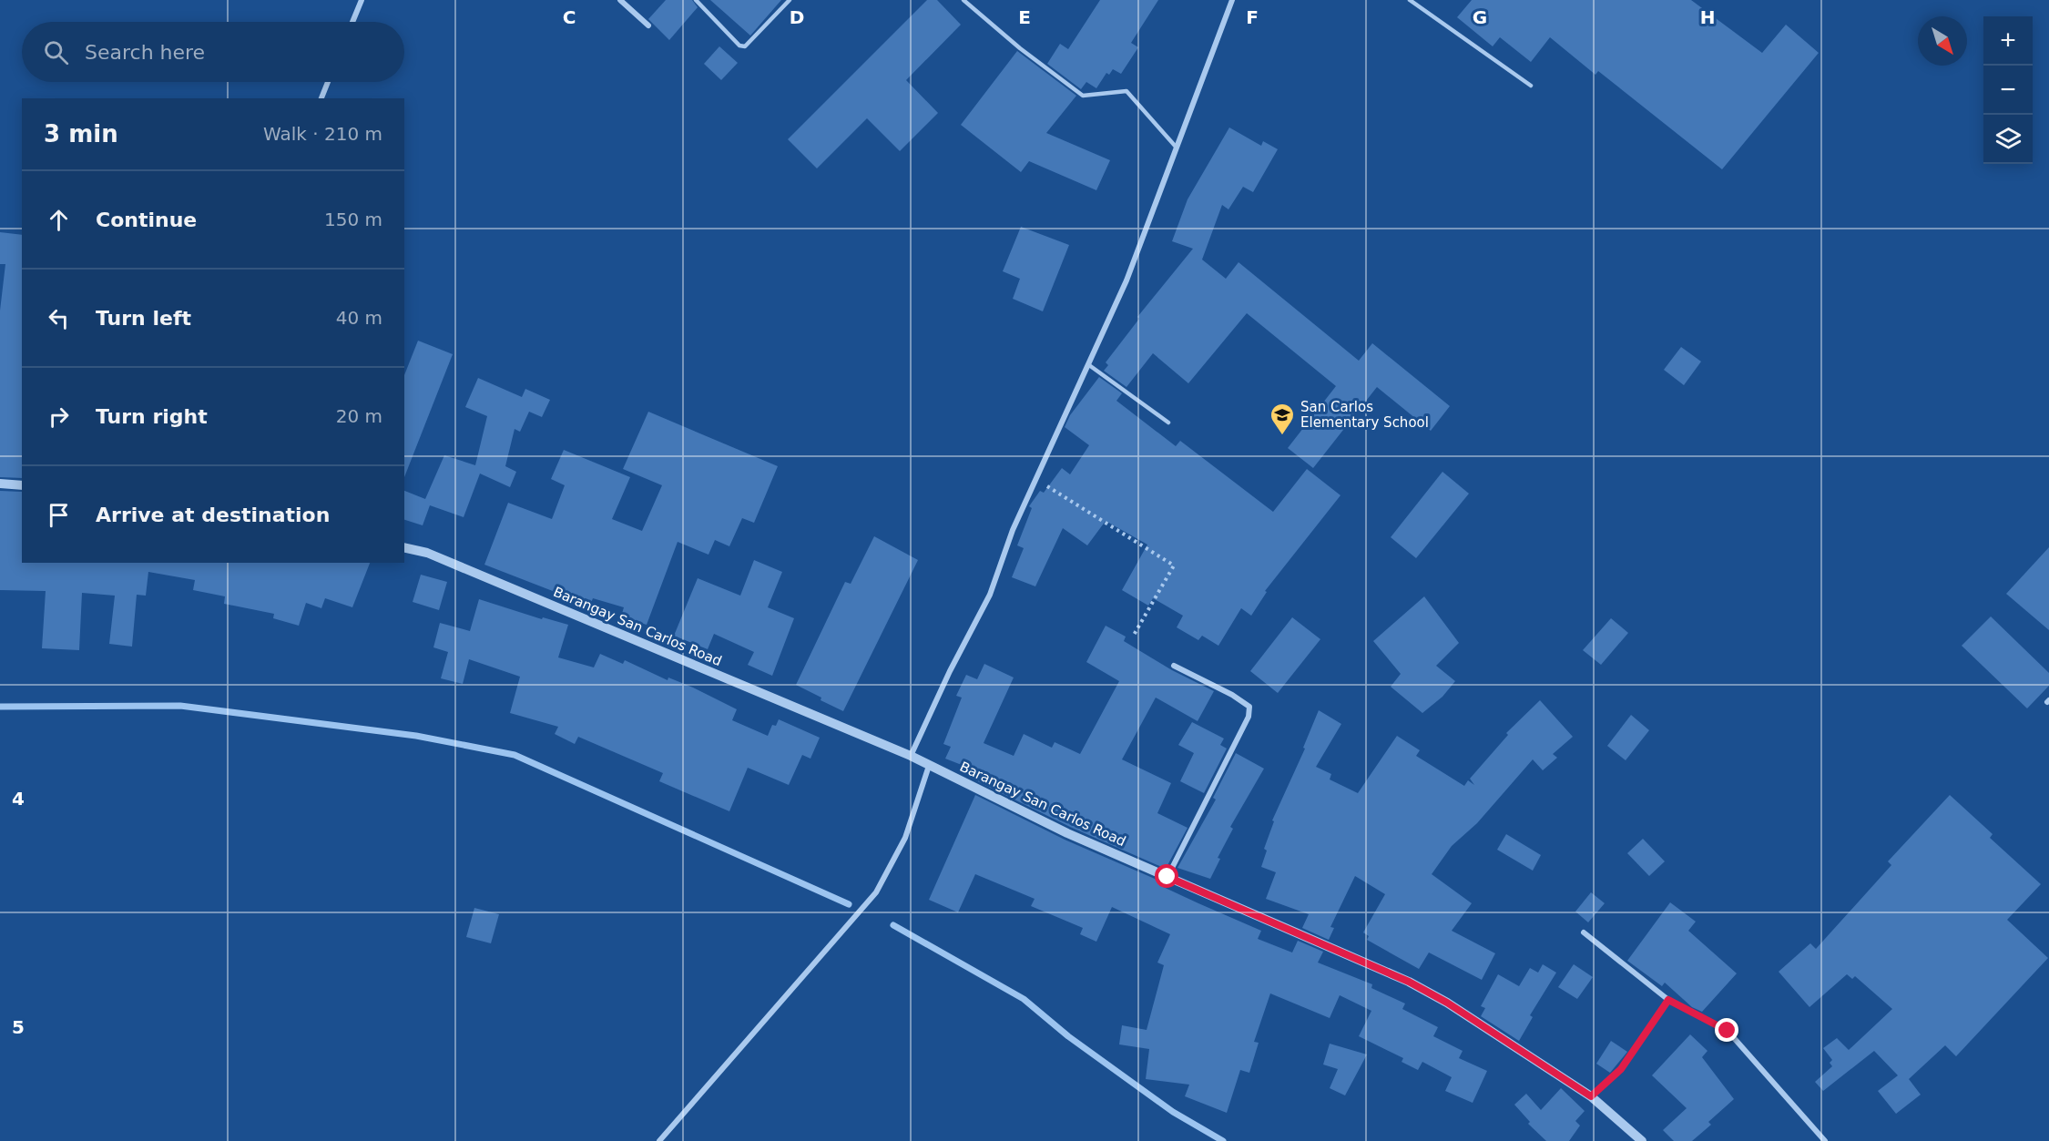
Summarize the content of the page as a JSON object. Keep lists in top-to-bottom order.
{
  "streets": {
    "street": ["Barangay San Carlos Road"]
  },
  "places": {
    "school or university": ["San Carlos Elementary School"]
  },
  "north": "bottom right",
  "page": {
    "map_buttons": ["+", "−"],
    "search": "Search here",
    "heading": ["3 min", "Walk · 210 m"],
    "list": [
      ["Continue", "150 m"],
      ["Turn left", "40 m"],
      ["Turn right", "20 m"],
      "Arrive at destination"
    ]
  },
  "grid": {
    "columns": [
      "C",
      "D",
      "E",
      "F",
      "G",
      "H"
    ],
    "rows": ["4", "5"]
  }
}
